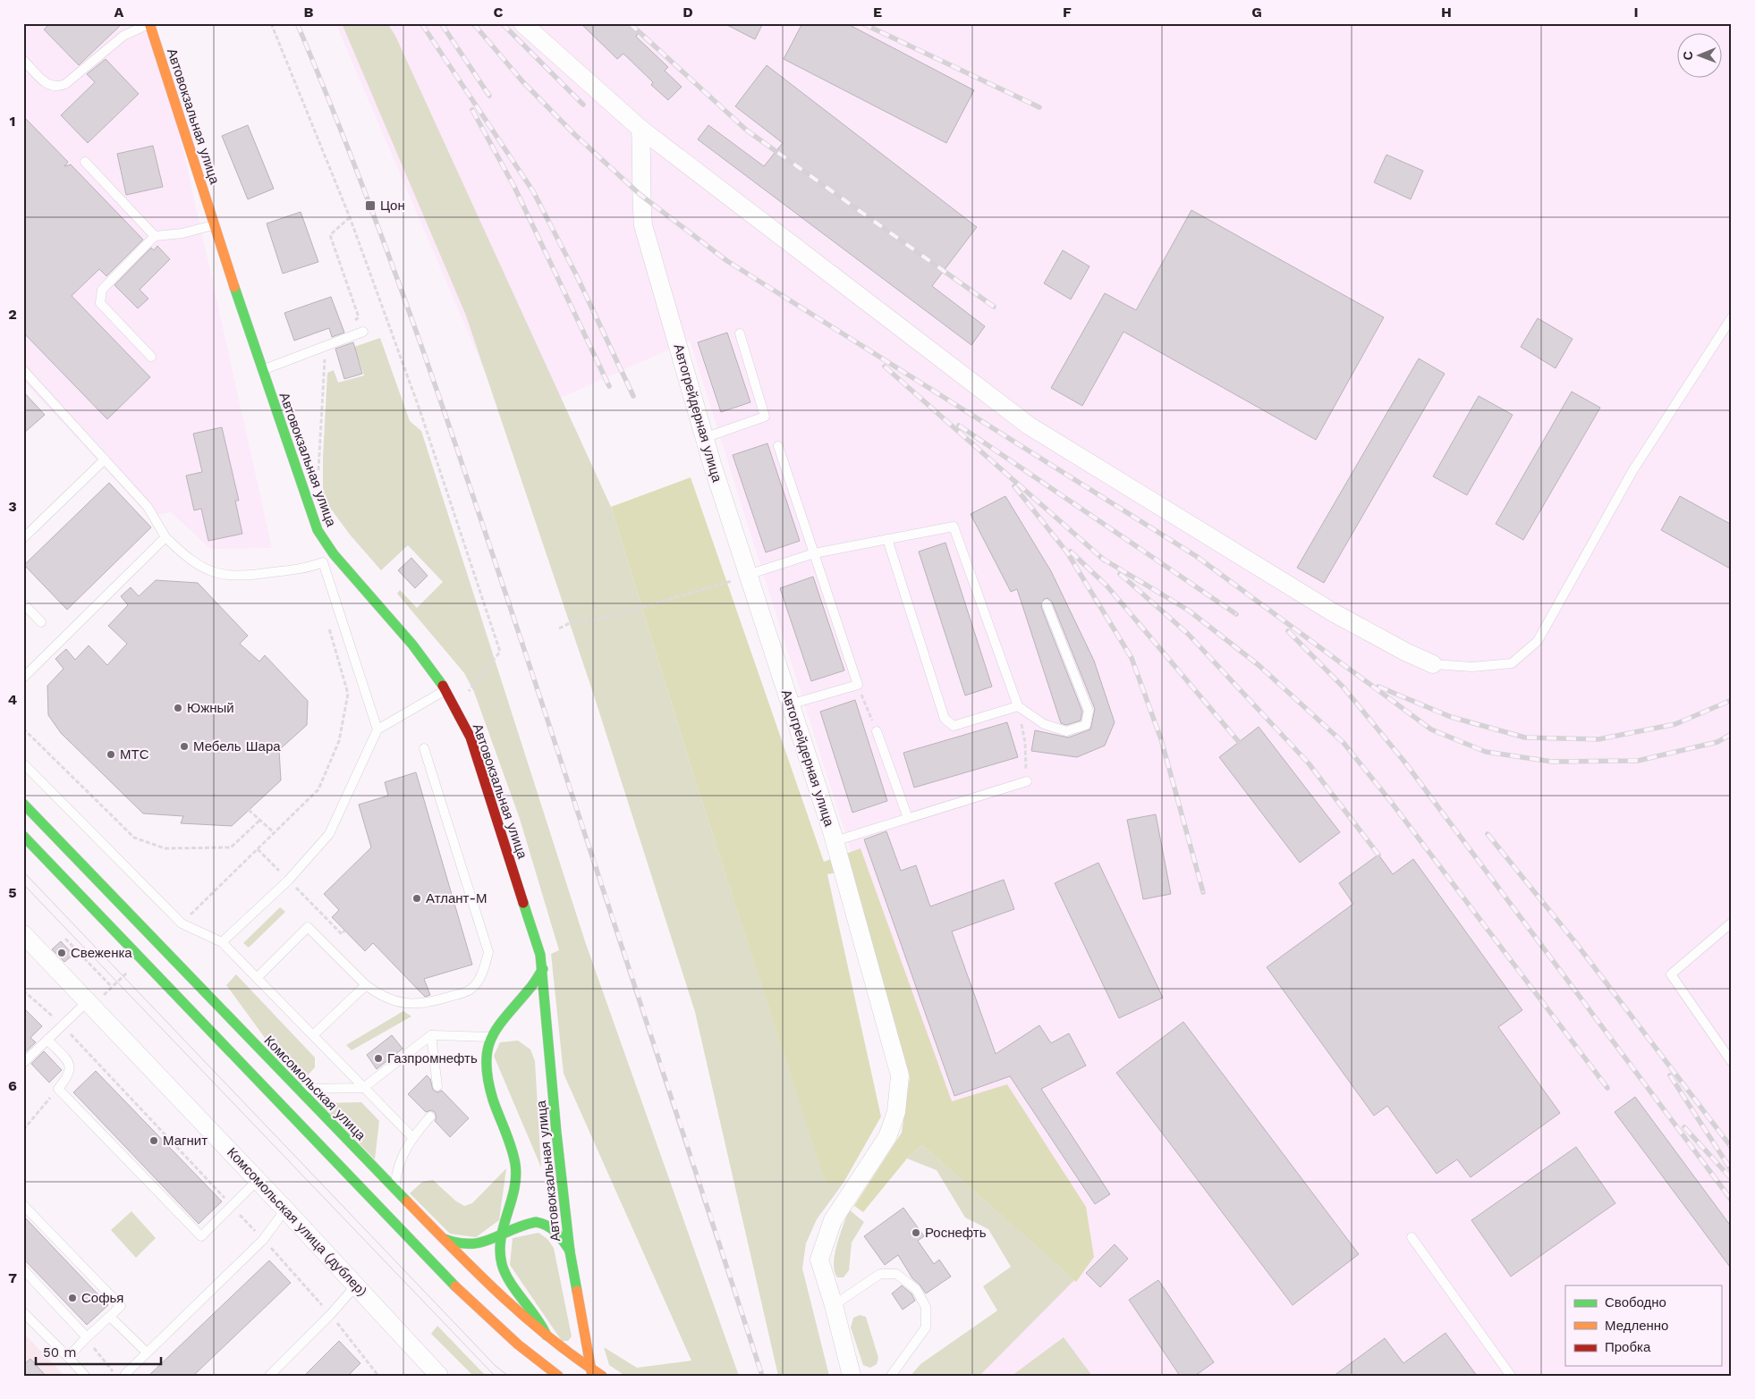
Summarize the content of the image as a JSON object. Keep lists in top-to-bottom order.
{
  "streets": {
    "street": [
      "Автовокзальная улица",
      "Автогрейдерная улица",
      "Комсомольская улица",
      "Комсомольская улица (дублер)"
    ]
  },
  "crossings": [
    ["Автовокзальная улица", "Комсомольская улица"]
  ],
  "places": {
    "transit": ["Цон"],
    "other": [
      "Южный",
      "Мебель Шара",
      "МТС",
      "Атлант-М",
      "Свеженка",
      "Газпромнефть",
      "Магнит",
      "Роснефть",
      "Софья"
    ]
  },
  "legend": ["Свободно", "Медленно", "Пробка"],
  "scale_bar": "50 m",
  "north": "left",
  "grid": {
    "columns": [
      "A",
      "B",
      "C",
      "D",
      "E",
      "F",
      "G",
      "H",
      "I"
    ],
    "rows": [
      "1",
      "2",
      "3",
      "4",
      "5",
      "6",
      "7"
    ]
  }
}
